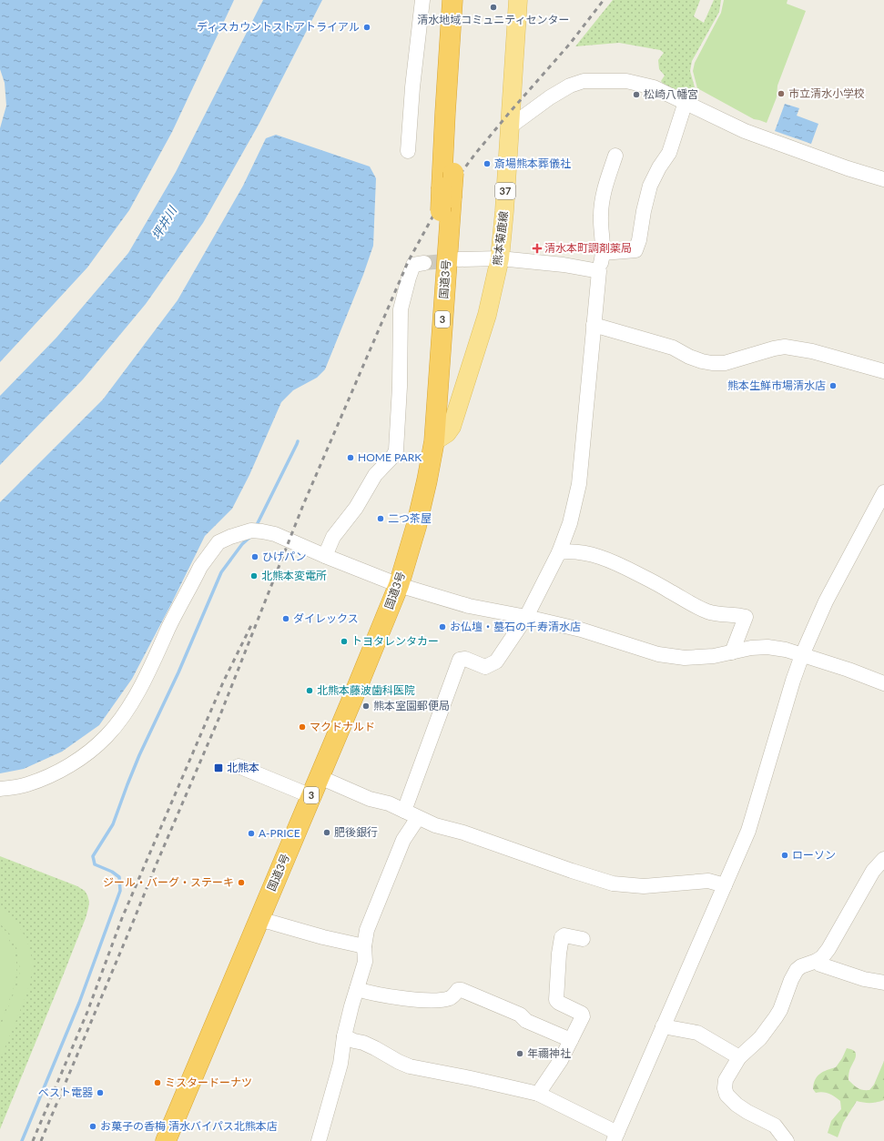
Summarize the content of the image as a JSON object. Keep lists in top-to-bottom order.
{
  "streets": {
    "highway": ["国道3号", "3"],
    "main road": ["37", "熊本菊鹿線"]
  },
  "crossings": [
    ["熊本菊鹿線", "国道3号"]
  ],
  "water": ["坪井川"],
  "places": {
    "other": [
      "清水地域コミュニティセンター",
      "ディスカウントストアトライアル",
      "市立清水小学校",
      "松崎八幡宮",
      "斎場熊本葬儀社",
      "熊本生鮮市場清水店",
      "HOME PARK",
      "二つ茶屋",
      "ひげパン",
      "北熊本変電所",
      "ダイレックス",
      "お仏壇・墓石の千寿清水店",
      "トヨタレンタカー",
      "北熊本藤波歯科医院",
      "熊本室園郵便局",
      "マクドナルド",
      "肥後銀行",
      "A-PRICE",
      "ローソン",
      "ジール・バーグ・ステーキ",
      "年禰神社",
      "ミスタードーナツ",
      "ベスト電器",
      "お菓子の香梅 清水バイパス北熊本店"
    ],
    "health": ["清水本町調剤薬局"],
    "transit": ["北熊本"]
  }
}
